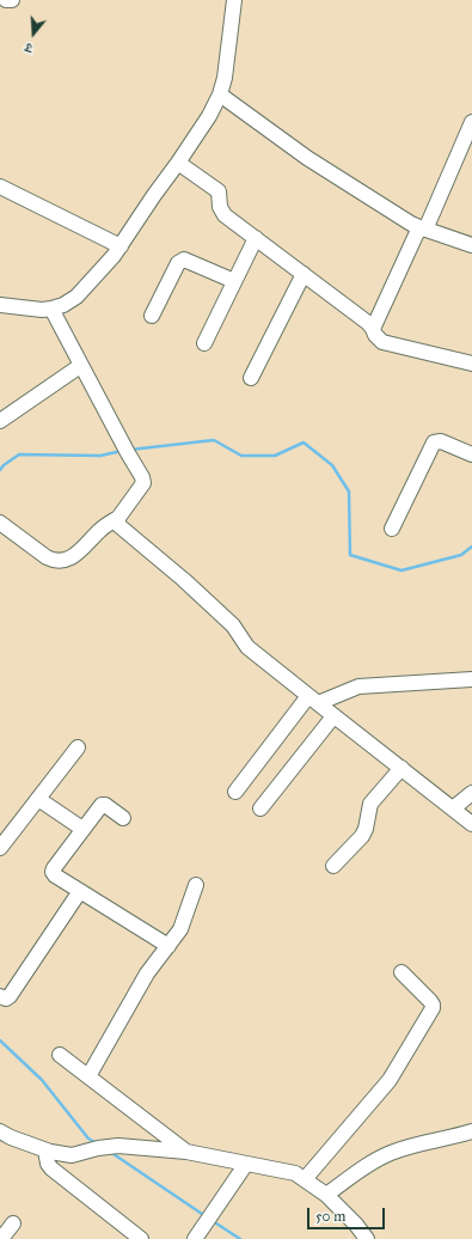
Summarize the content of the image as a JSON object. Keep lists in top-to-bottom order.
{
  "scale_bar": "50 m",
  "north": "bottom"
}
